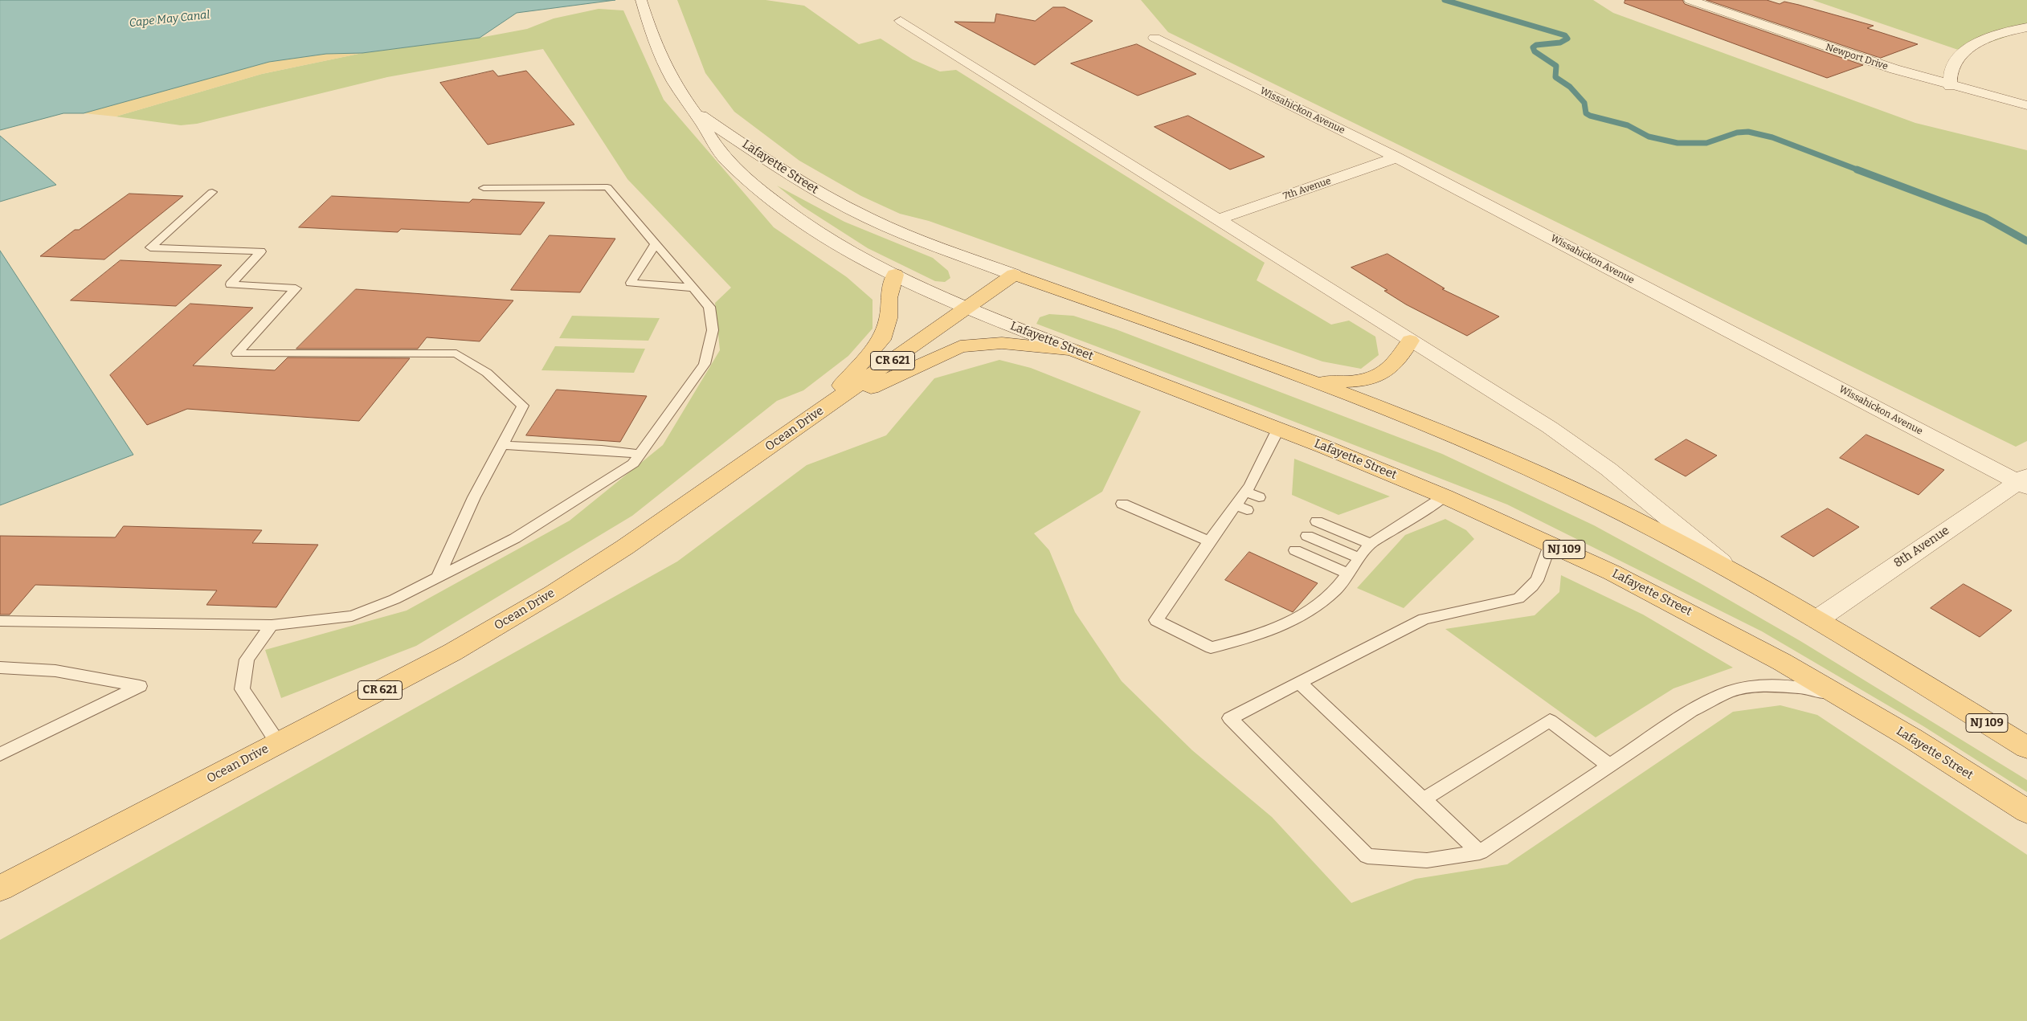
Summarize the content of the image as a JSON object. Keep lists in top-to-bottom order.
{
  "streets": {
    "main road": [
      "Lafayette Street",
      "CR 621",
      "Ocean Drive",
      "NJ 109"
    ],
    "street": [
      "Newport Drive",
      "Wissahickon Avenue",
      "7th Avenue",
      "8th Avenue"
    ]
  },
  "crossings": [
    ["Wissahickon Avenue", "7th Avenue"],
    ["Wissahickon Avenue", "8th Avenue"],
    ["Lafayette Street", "Ocean Drive"],
    ["Lafayette Street", "8th Avenue"]
  ],
  "water": ["Cape May Canal"]
}
